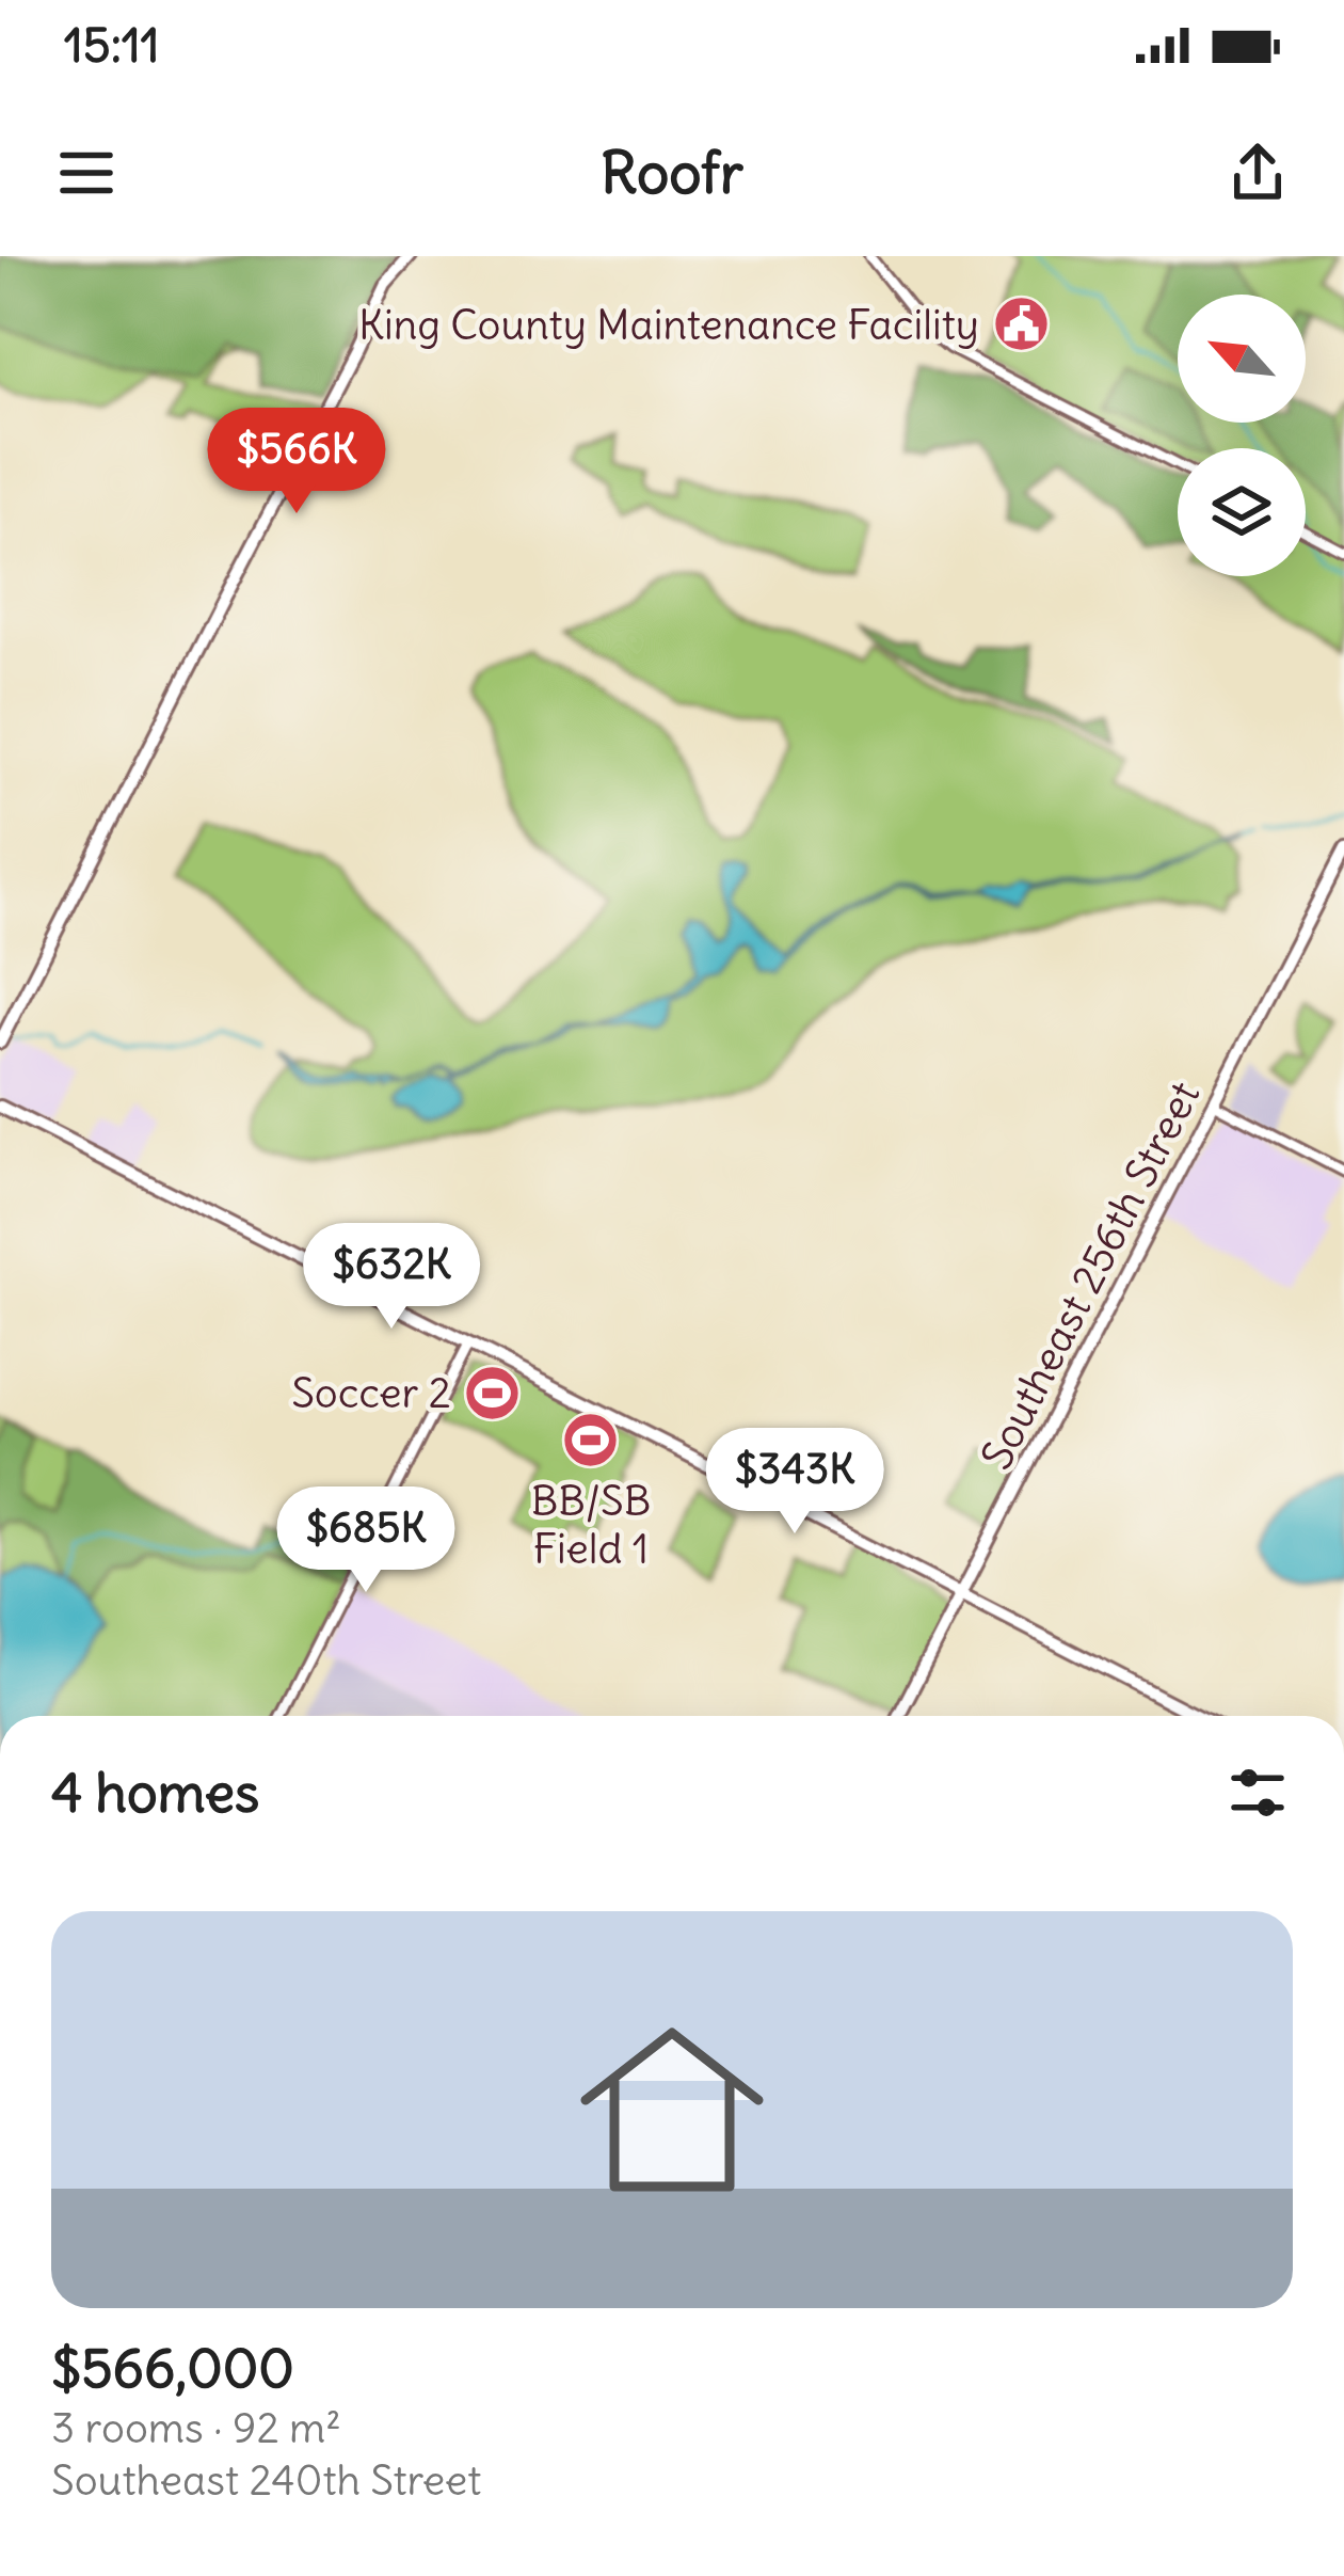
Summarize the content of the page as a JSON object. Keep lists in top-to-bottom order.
{
  "streets": {
    "main road": ["Southeast 256th Street"]
  },
  "places": {
    "public building": ["King County Maintenance Facility"],
    "sports": ["Soccer 2", "BB/SB Field 1"]
  },
  "north": "top left",
  "page": {
    "status": "15:11",
    "header": "Roofr",
    "price": [
      "$566K",
      "$632K",
      "$343K",
      "$685K"
    ],
    "heading": "4 homes",
    "list": [
      {
        "name": "$566,000",
        "note": "3 rooms · 92 m² · Southeast 240th Street"
      }
    ]
  }
}
